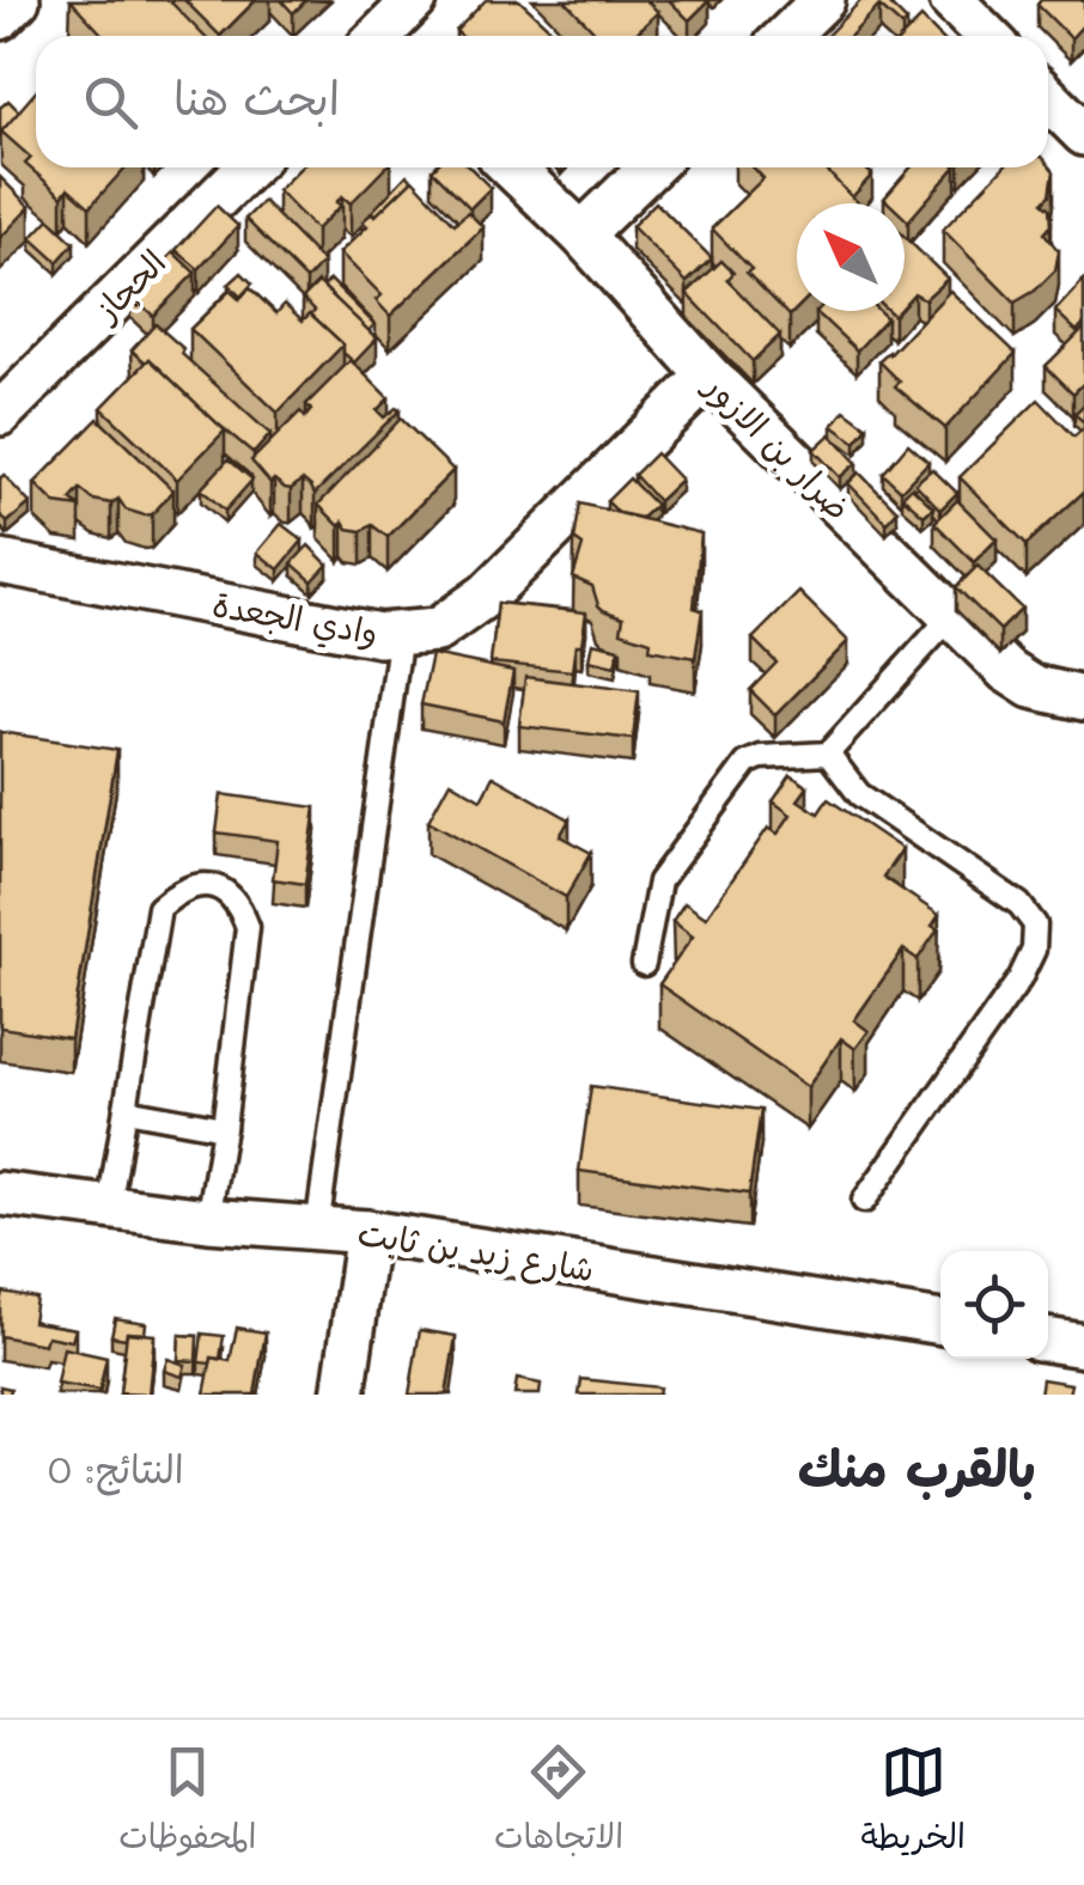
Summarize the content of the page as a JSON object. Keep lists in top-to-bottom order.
{
  "streets": {
    "street": [
      "الحجاز",
      "ضرار بن الازور",
      "وادي الجعدة",
      "شارع زيد بن ثابت"
    ]
  },
  "crossings": [
    ["ضرار بن الازور", "وادي الجعدة"]
  ],
  "north": "top left",
  "page": {
    "search": "ابحث هنا",
    "heading": ["بالقرب منك", "النتائج: 0"],
    "nav": ["الخريطة", "الاتجاهات", "المحفوظات"]
  }
}
